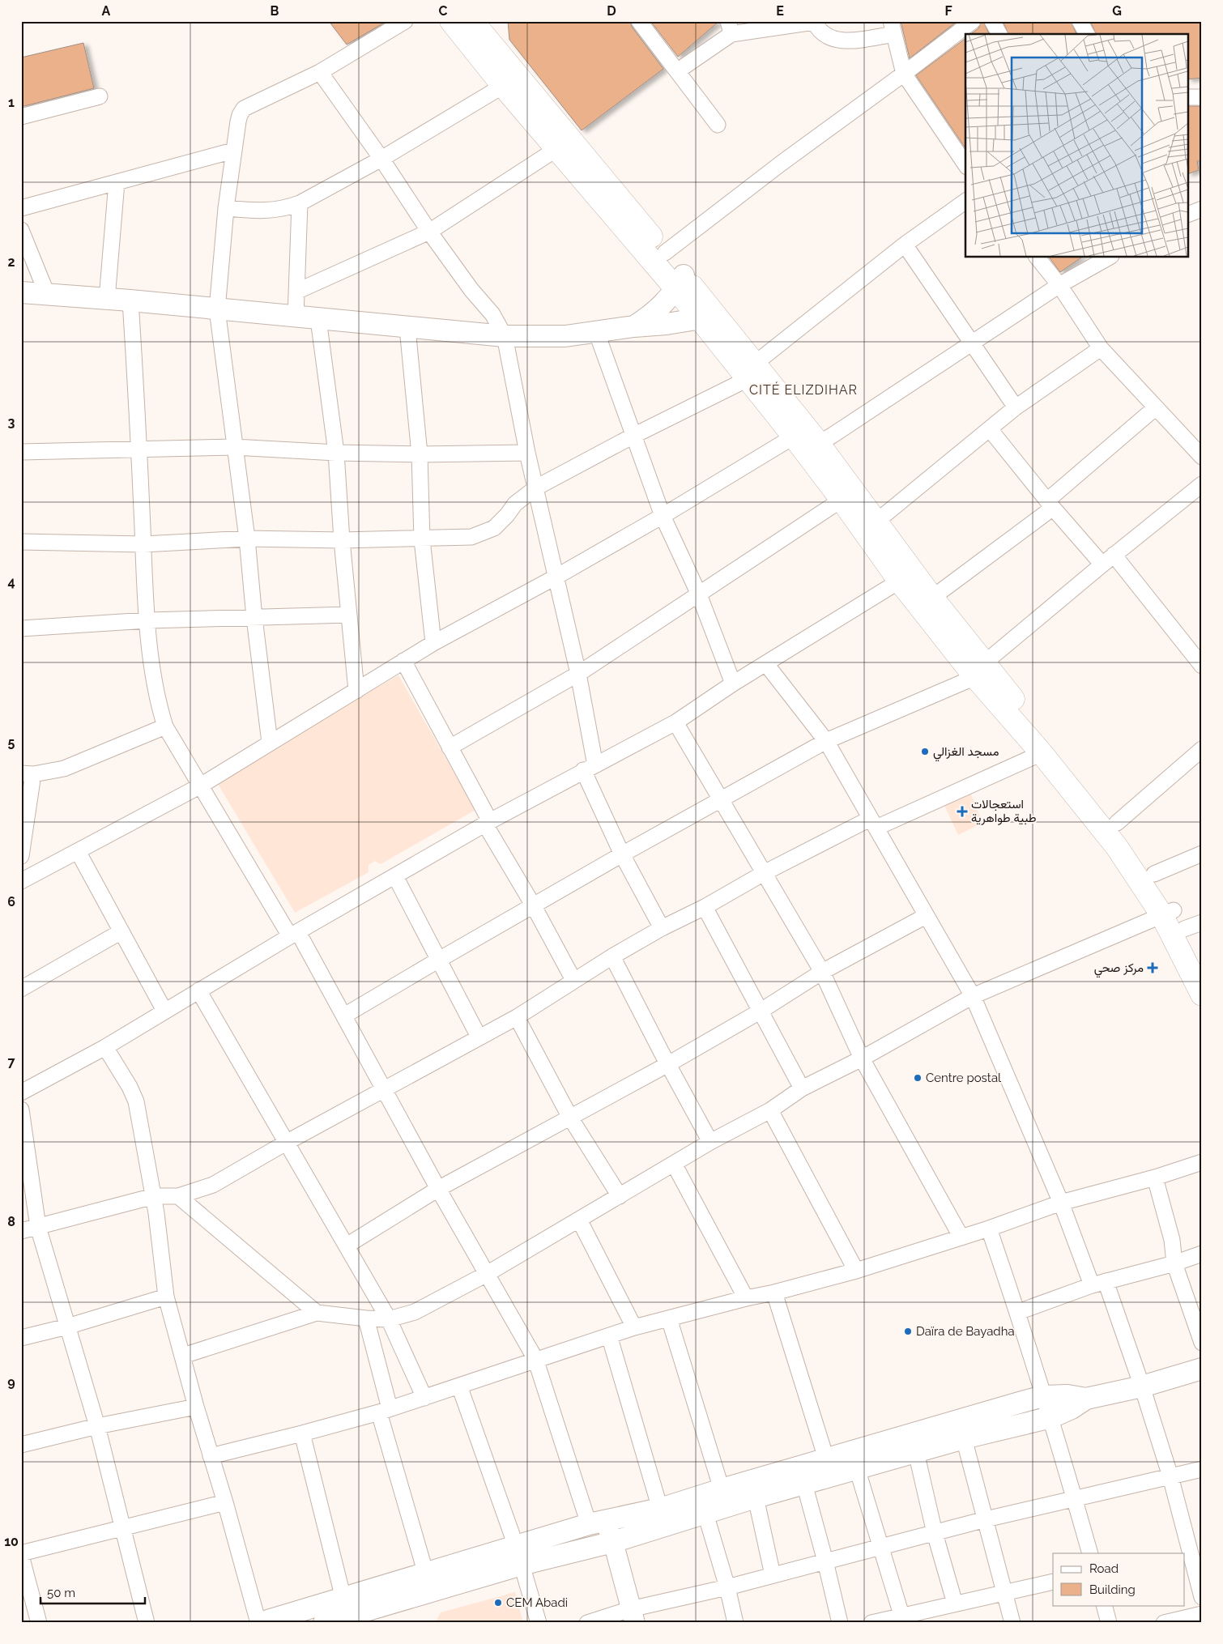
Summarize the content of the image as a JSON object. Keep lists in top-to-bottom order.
{
  "districts": ["CITÉ ELIZDIHAR"],
  "places": {
    "other": [
      "مسجد الغزالي",
      "Centre postal",
      "Daïra de Bayadha",
      "CEM Abadi"
    ],
    "health": ["استعجالات طبية طواهرية", "مركز صحي"]
  },
  "legend": ["Road", "Building"],
  "scale_bar": "50 m",
  "grid": {
    "columns": [
      "A",
      "B",
      "C",
      "D",
      "E",
      "F",
      "G"
    ],
    "rows": [
      "1",
      "2",
      "3",
      "4",
      "5",
      "6",
      "7",
      "8",
      "9",
      "10"
    ]
  }
}
